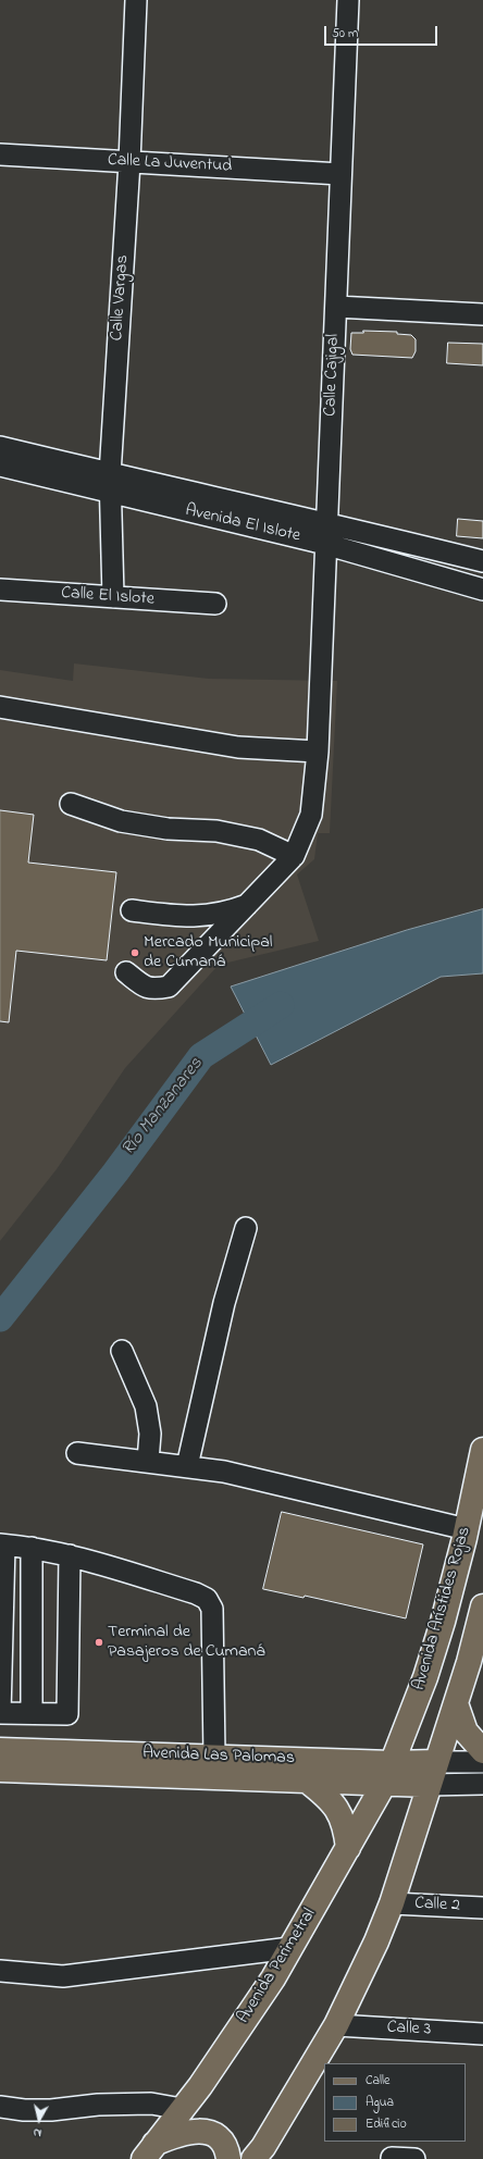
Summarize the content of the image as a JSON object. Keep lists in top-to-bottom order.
{
  "streets": {
    "main road": ["Avenida Arístides Rojas", "Avenida Las Palomas", "Avenida Perimetral"],
    "street": [
      "Calle La Juventud",
      "Calle Vargas",
      "Calle Cajigal",
      "Avenida El Islote",
      "Calle El Islote",
      "Calle 2",
      "Calle 3"
    ]
  },
  "crossings": [
    ["Calle La Juventud", "Calle Vargas"],
    ["Calle La Juventud", "Calle Cajigal"],
    ["Calle Vargas", "Avenida El Islote"],
    ["Calle Vargas", "Calle El Islote"],
    ["Calle Cajigal", "Avenida El Islote"],
    ["Avenida Arístides Rojas", "Avenida Las Palomas"],
    ["Avenida Arístides Rojas", "Avenida Perimetral"],
    ["Avenida Las Palomas", "Avenida Perimetral"]
  ],
  "water": ["Río Manzanares"],
  "places": ["Mercado Municipal de Cumaná", "Terminal de Pasajeros de Cumaná"],
  "legend": ["Calle", "Agua", "Edificio"],
  "scale_bar": "50 m",
  "north": "bottom"
}
